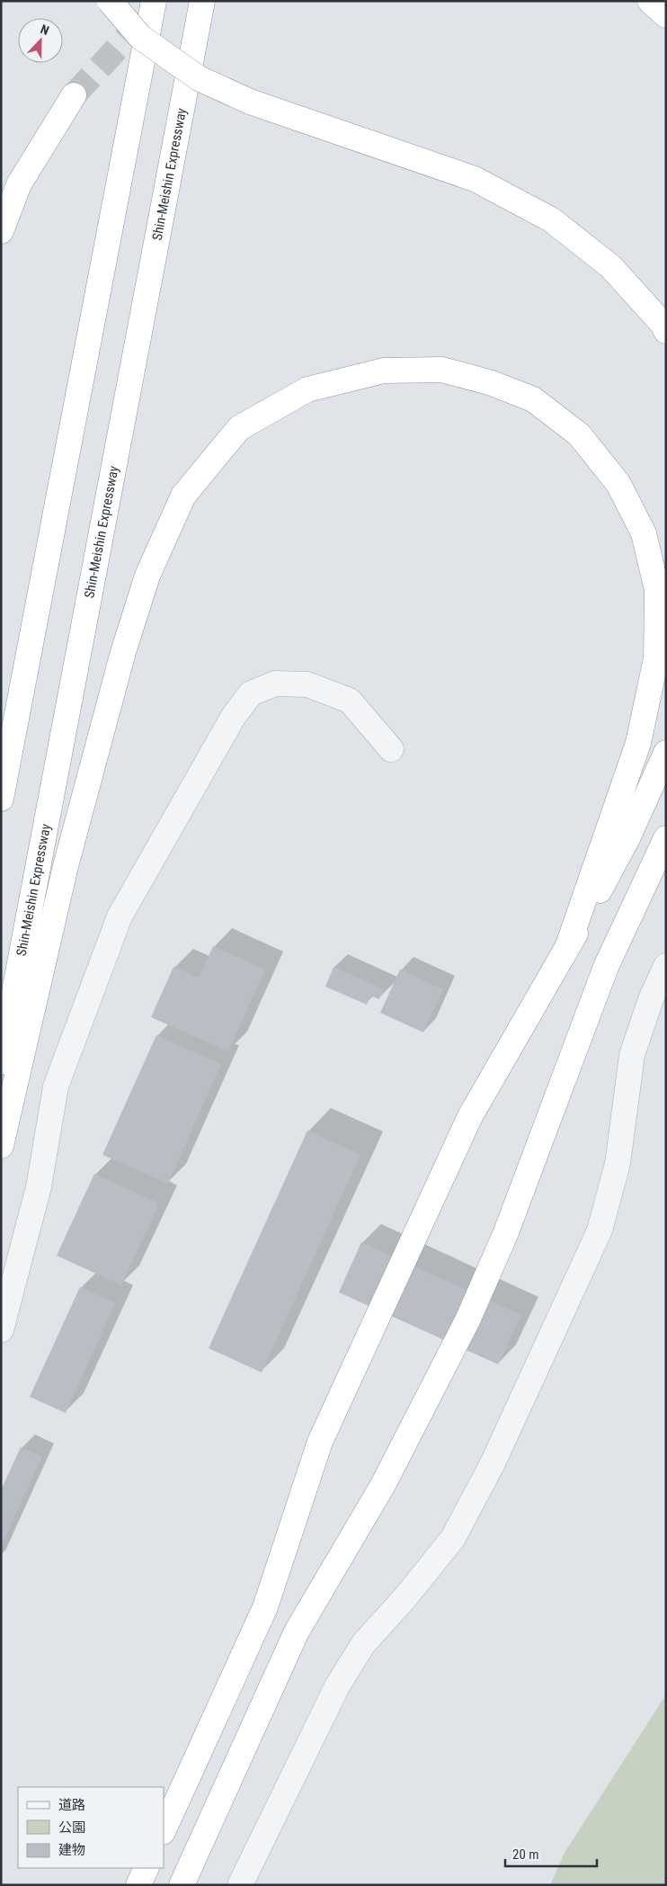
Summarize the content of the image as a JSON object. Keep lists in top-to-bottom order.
{
  "streets": {
    "highway": ["Shin-Meishin Expressway"]
  },
  "legend": ["道路", "公園", "建物"],
  "scale_bar": "20 m",
  "north": "top"
}
